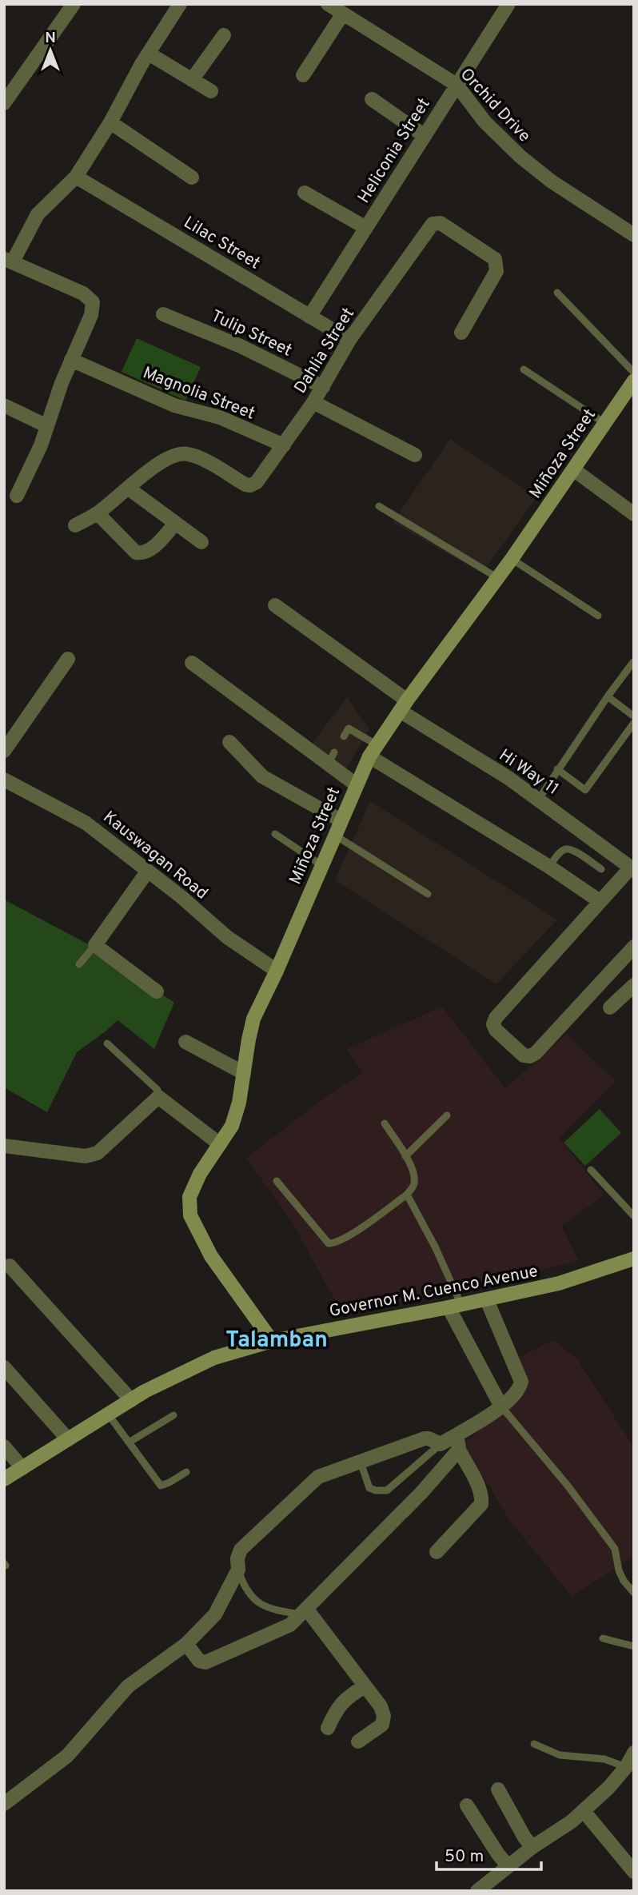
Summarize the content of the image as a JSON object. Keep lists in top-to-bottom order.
{
  "streets": {
    "main road": ["Miñoza Street", "Governor M. Cuenco Avenue"],
    "street": [
      "Orchid Drive",
      "Heliconia Street",
      "Lilac Street",
      "Tulip Street",
      "Dahlia Street",
      "Magnolia Street",
      "Hi Way 11",
      "Kauswagan Road"
    ]
  },
  "crossings": [
    ["Orchid Drive", "Heliconia Street"],
    ["Heliconia Street", "Lilac Street"],
    ["Lilac Street", "Dahlia Street"],
    ["Tulip Street", "Dahlia Street"],
    ["Dahlia Street", "Magnolia Street"],
    ["Miñoza Street", "Hi Way 11"],
    ["Miñoza Street", "Kauswagan Road"],
    ["Miñoza Street", "Governor M. Cuenco Avenue"]
  ],
  "districts": ["Talamban"],
  "scale_bar": "50 m",
  "north": "top"
}
